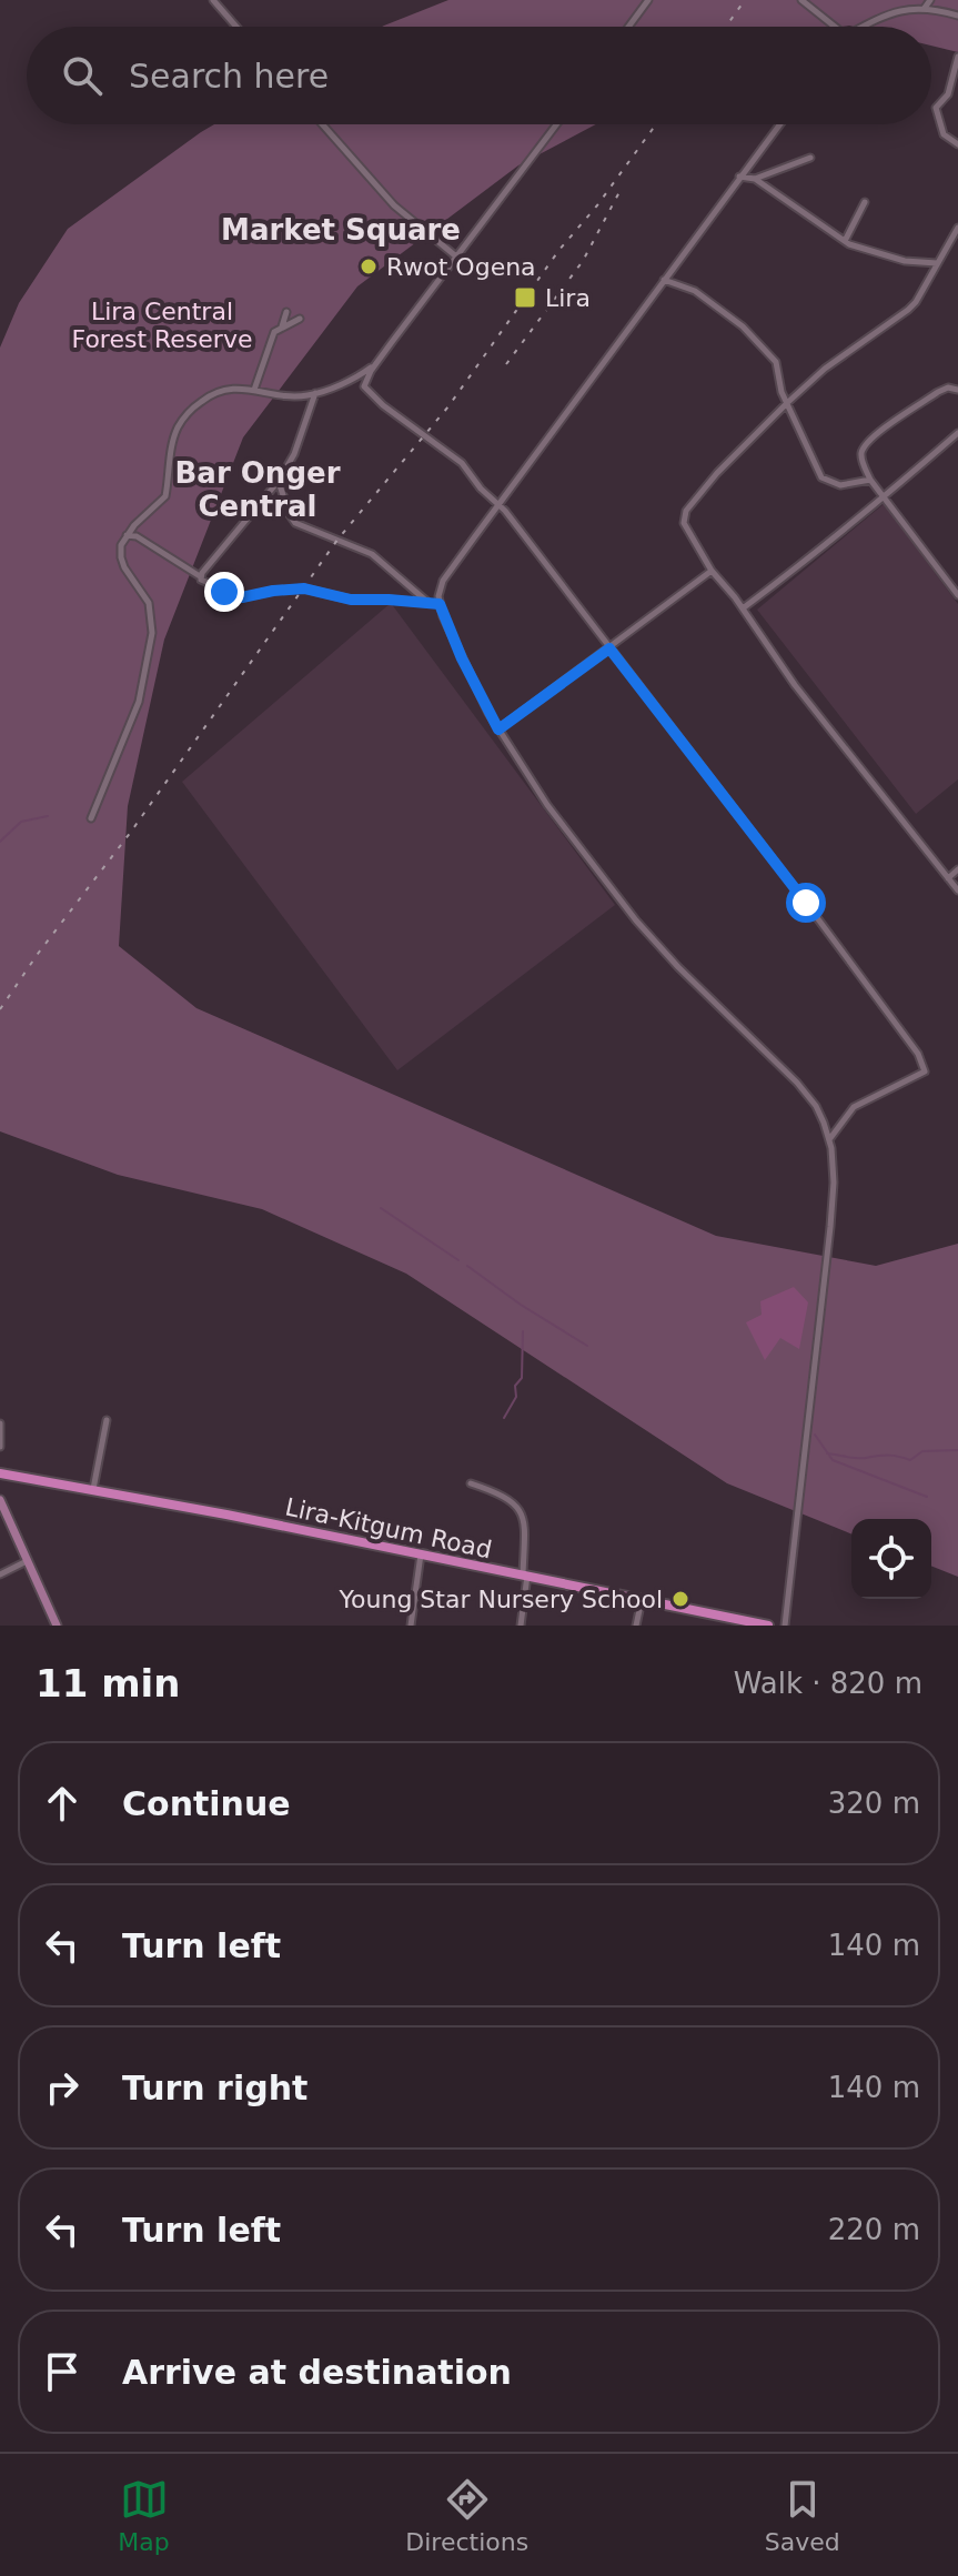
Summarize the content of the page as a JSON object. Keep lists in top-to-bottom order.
{
  "streets": {
    "main road": ["Lira-Kitgum Road"]
  },
  "districts": ["Market Square", "Bar Onger Central"],
  "parks": ["Lira Central Forest Reserve"],
  "places": {
    "other": ["Rwot Ogena", "Young Star Nursery School"],
    "transit": ["Lira"]
  },
  "page": {
    "search": "Search here",
    "heading": ["11 min", "Walk · 820 m"],
    "list": [
      ["Continue", "320 m"],
      ["Turn left", "140 m"],
      ["Turn right", "140 m"],
      ["Turn left", "220 m"],
      "Arrive at destination"
    ],
    "nav": ["Map", "Directions", "Saved"]
  }
}
